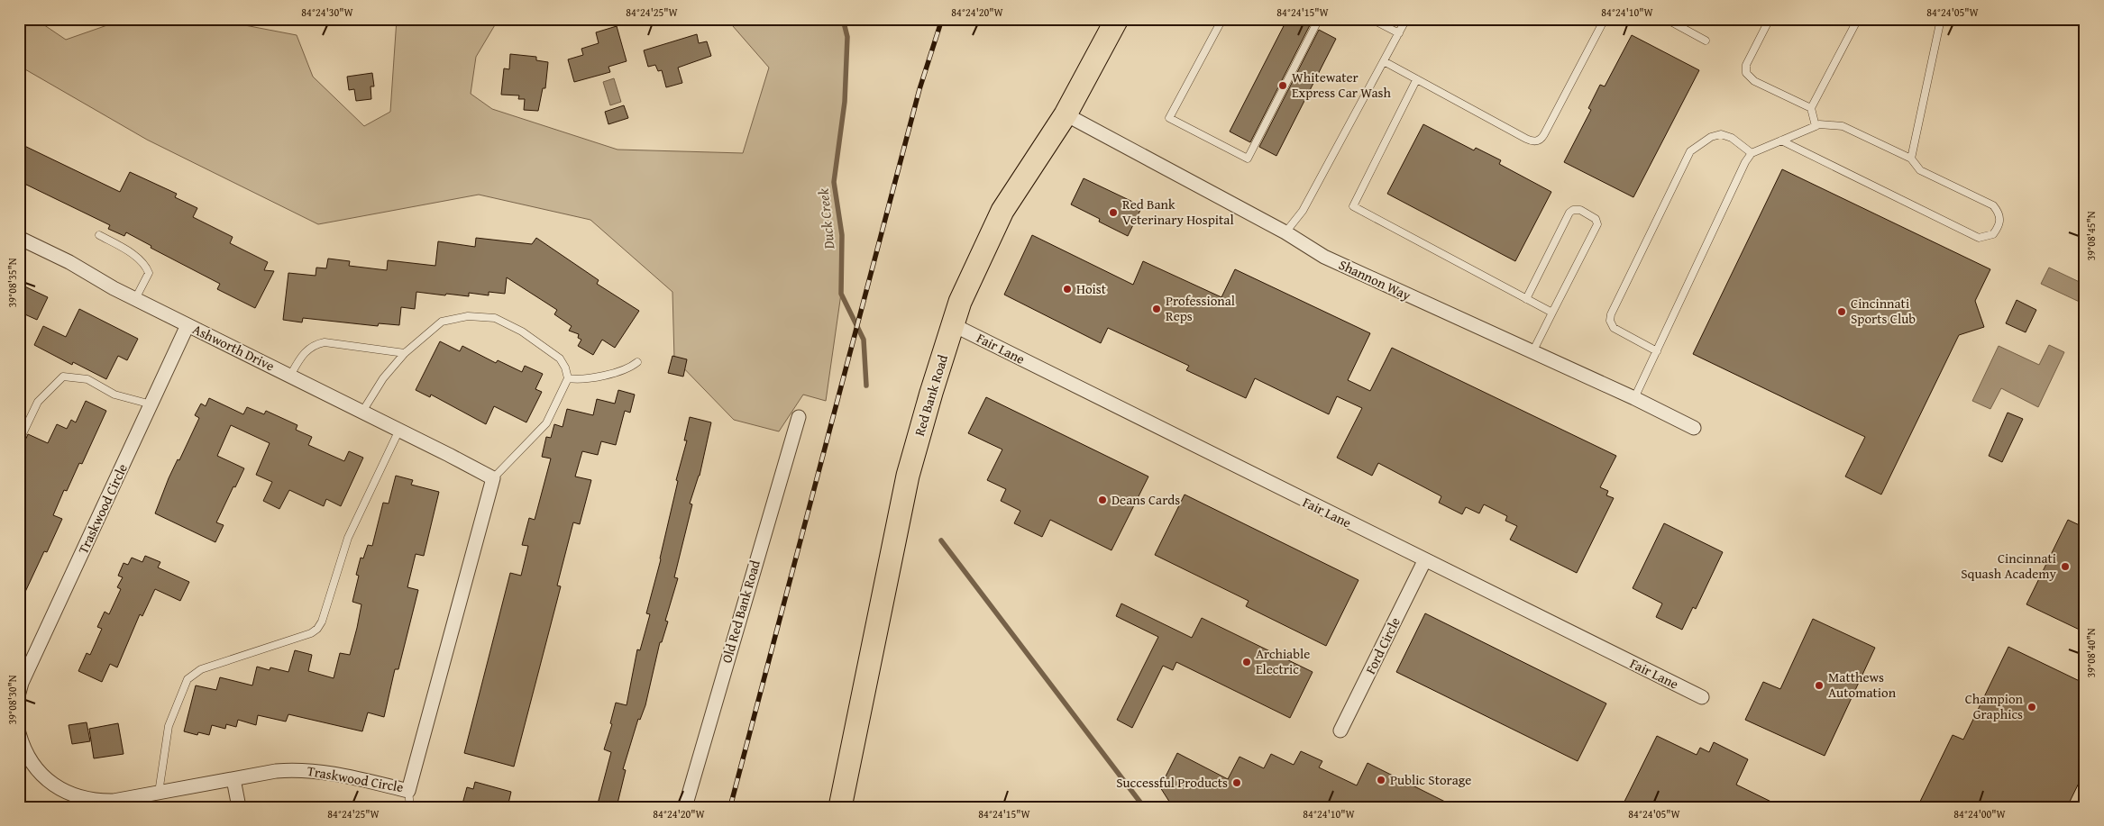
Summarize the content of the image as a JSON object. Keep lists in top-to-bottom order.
{
  "streets": {
    "highway": ["Red Bank Road"],
    "street": [
      "Shannon Way",
      "Ashworth Drive",
      "Fair Lane",
      "Traskwood Circle",
      "Old Red Bank Road",
      "Ford Circle"
    ]
  },
  "crossings": [
    ["Shannon Way", "Red Bank Road"],
    ["Ashworth Drive", "Traskwood Circle"],
    ["Fair Lane", "Red Bank Road"],
    ["Fair Lane", "Ford Circle"]
  ],
  "water": ["Duck Creek"],
  "places": [
    "Whitewater Express Car Wash",
    "Red Bank Veterinary Hospital",
    "Hoist",
    "Professional Reps",
    "Cincinnati Sports Club",
    "Deans Cards",
    "Cincinnati Squash Academy",
    "Archiable Electric",
    "Matthews Automation",
    "Champion Graphics",
    "Public Storage",
    "Successful Products"
  ],
  "coordinates": [
    "84°24'30\"W",
    "84°24'25\"W",
    "84°24'20\"W",
    "84°24'15\"W",
    "84°24'10\"W",
    "84°24'05\"W",
    "39°08'45\"N",
    "39°08'35\"N",
    "39°08'40\"N",
    "39°08'30\"N",
    "84°24'00\"W"
  ]
}
